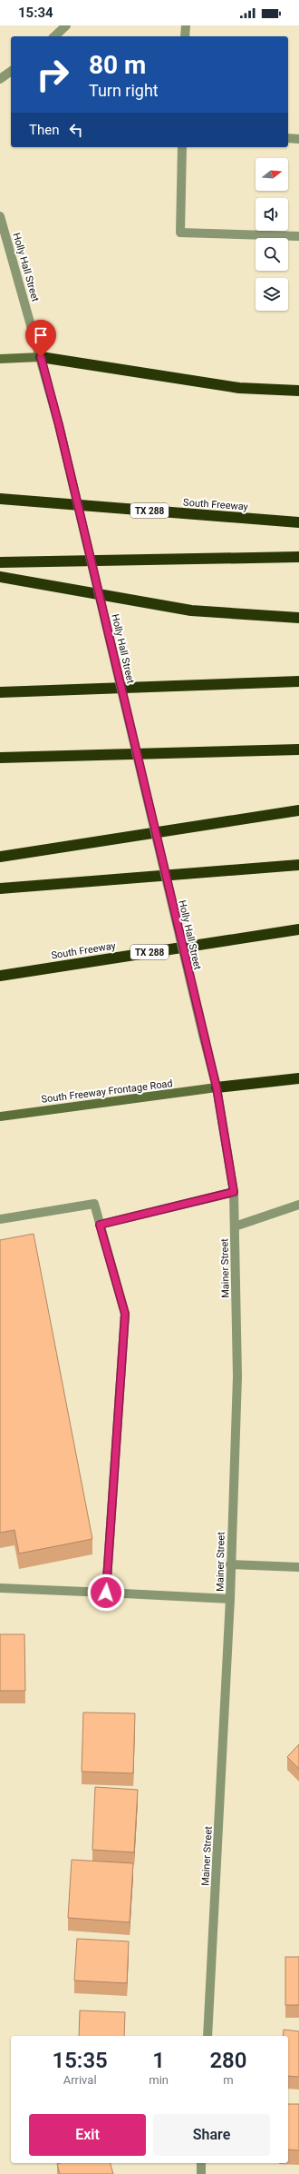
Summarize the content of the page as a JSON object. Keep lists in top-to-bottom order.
{
  "streets": {
    "highway": ["South Freeway", "TX 288"],
    "main road": ["South Freeway Frontage Road"],
    "street": ["Holly Hall Street", "Mainer Street"]
  },
  "crossings": [
    ["Holly Hall Street", "South Freeway Frontage Road"],
    ["Holly Hall Street", "Mainer Street"],
    ["South Freeway Frontage Road", "Mainer Street"]
  ],
  "north": "right",
  "page": {
    "status": "15:34",
    "turn": ["80 m", "Turn right"],
    "then": "Then",
    "eta": [
      "15:35",
      "Arrival",
      "1",
      "min",
      "280",
      "m"
    ],
    "buttons": ["Exit", "Share"]
  }
}
